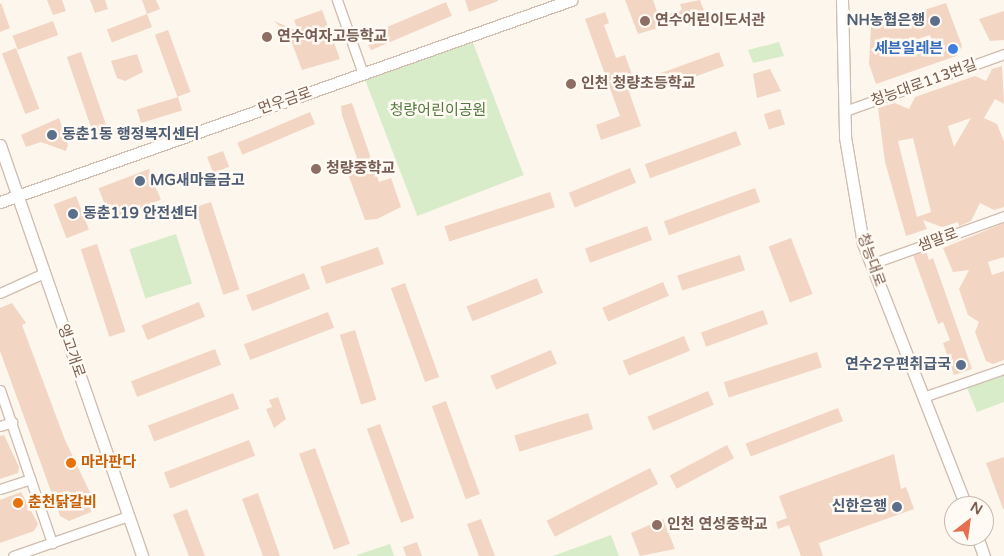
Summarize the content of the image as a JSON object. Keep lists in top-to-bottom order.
{
  "streets": {
    "main road": ["먼우금로", "청능대로", "앵고개로"],
    "street": ["청능대로113번길", "샘말로"]
  },
  "crossings": [
    ["청능대로113번길", "청능대로"],
    ["먼우금로", "앵고개로"],
    ["샘말로", "청능대로"]
  ],
  "parks": ["청량어린이공원"],
  "places": [
    "연수어린이도서관",
    "NH농협은행",
    "연수여자고등학교",
    "세븐일레븐",
    "인천 청량초등학교",
    "동춘1동 행정복지센터",
    "청량중학교",
    "MG새마을금고",
    "동춘119 안전센터",
    "연수2우편취급국",
    "마라판다",
    "춘천닭갈비",
    "신한은행",
    "인천 연성중학교"
  ],
  "north": "top right"
}
